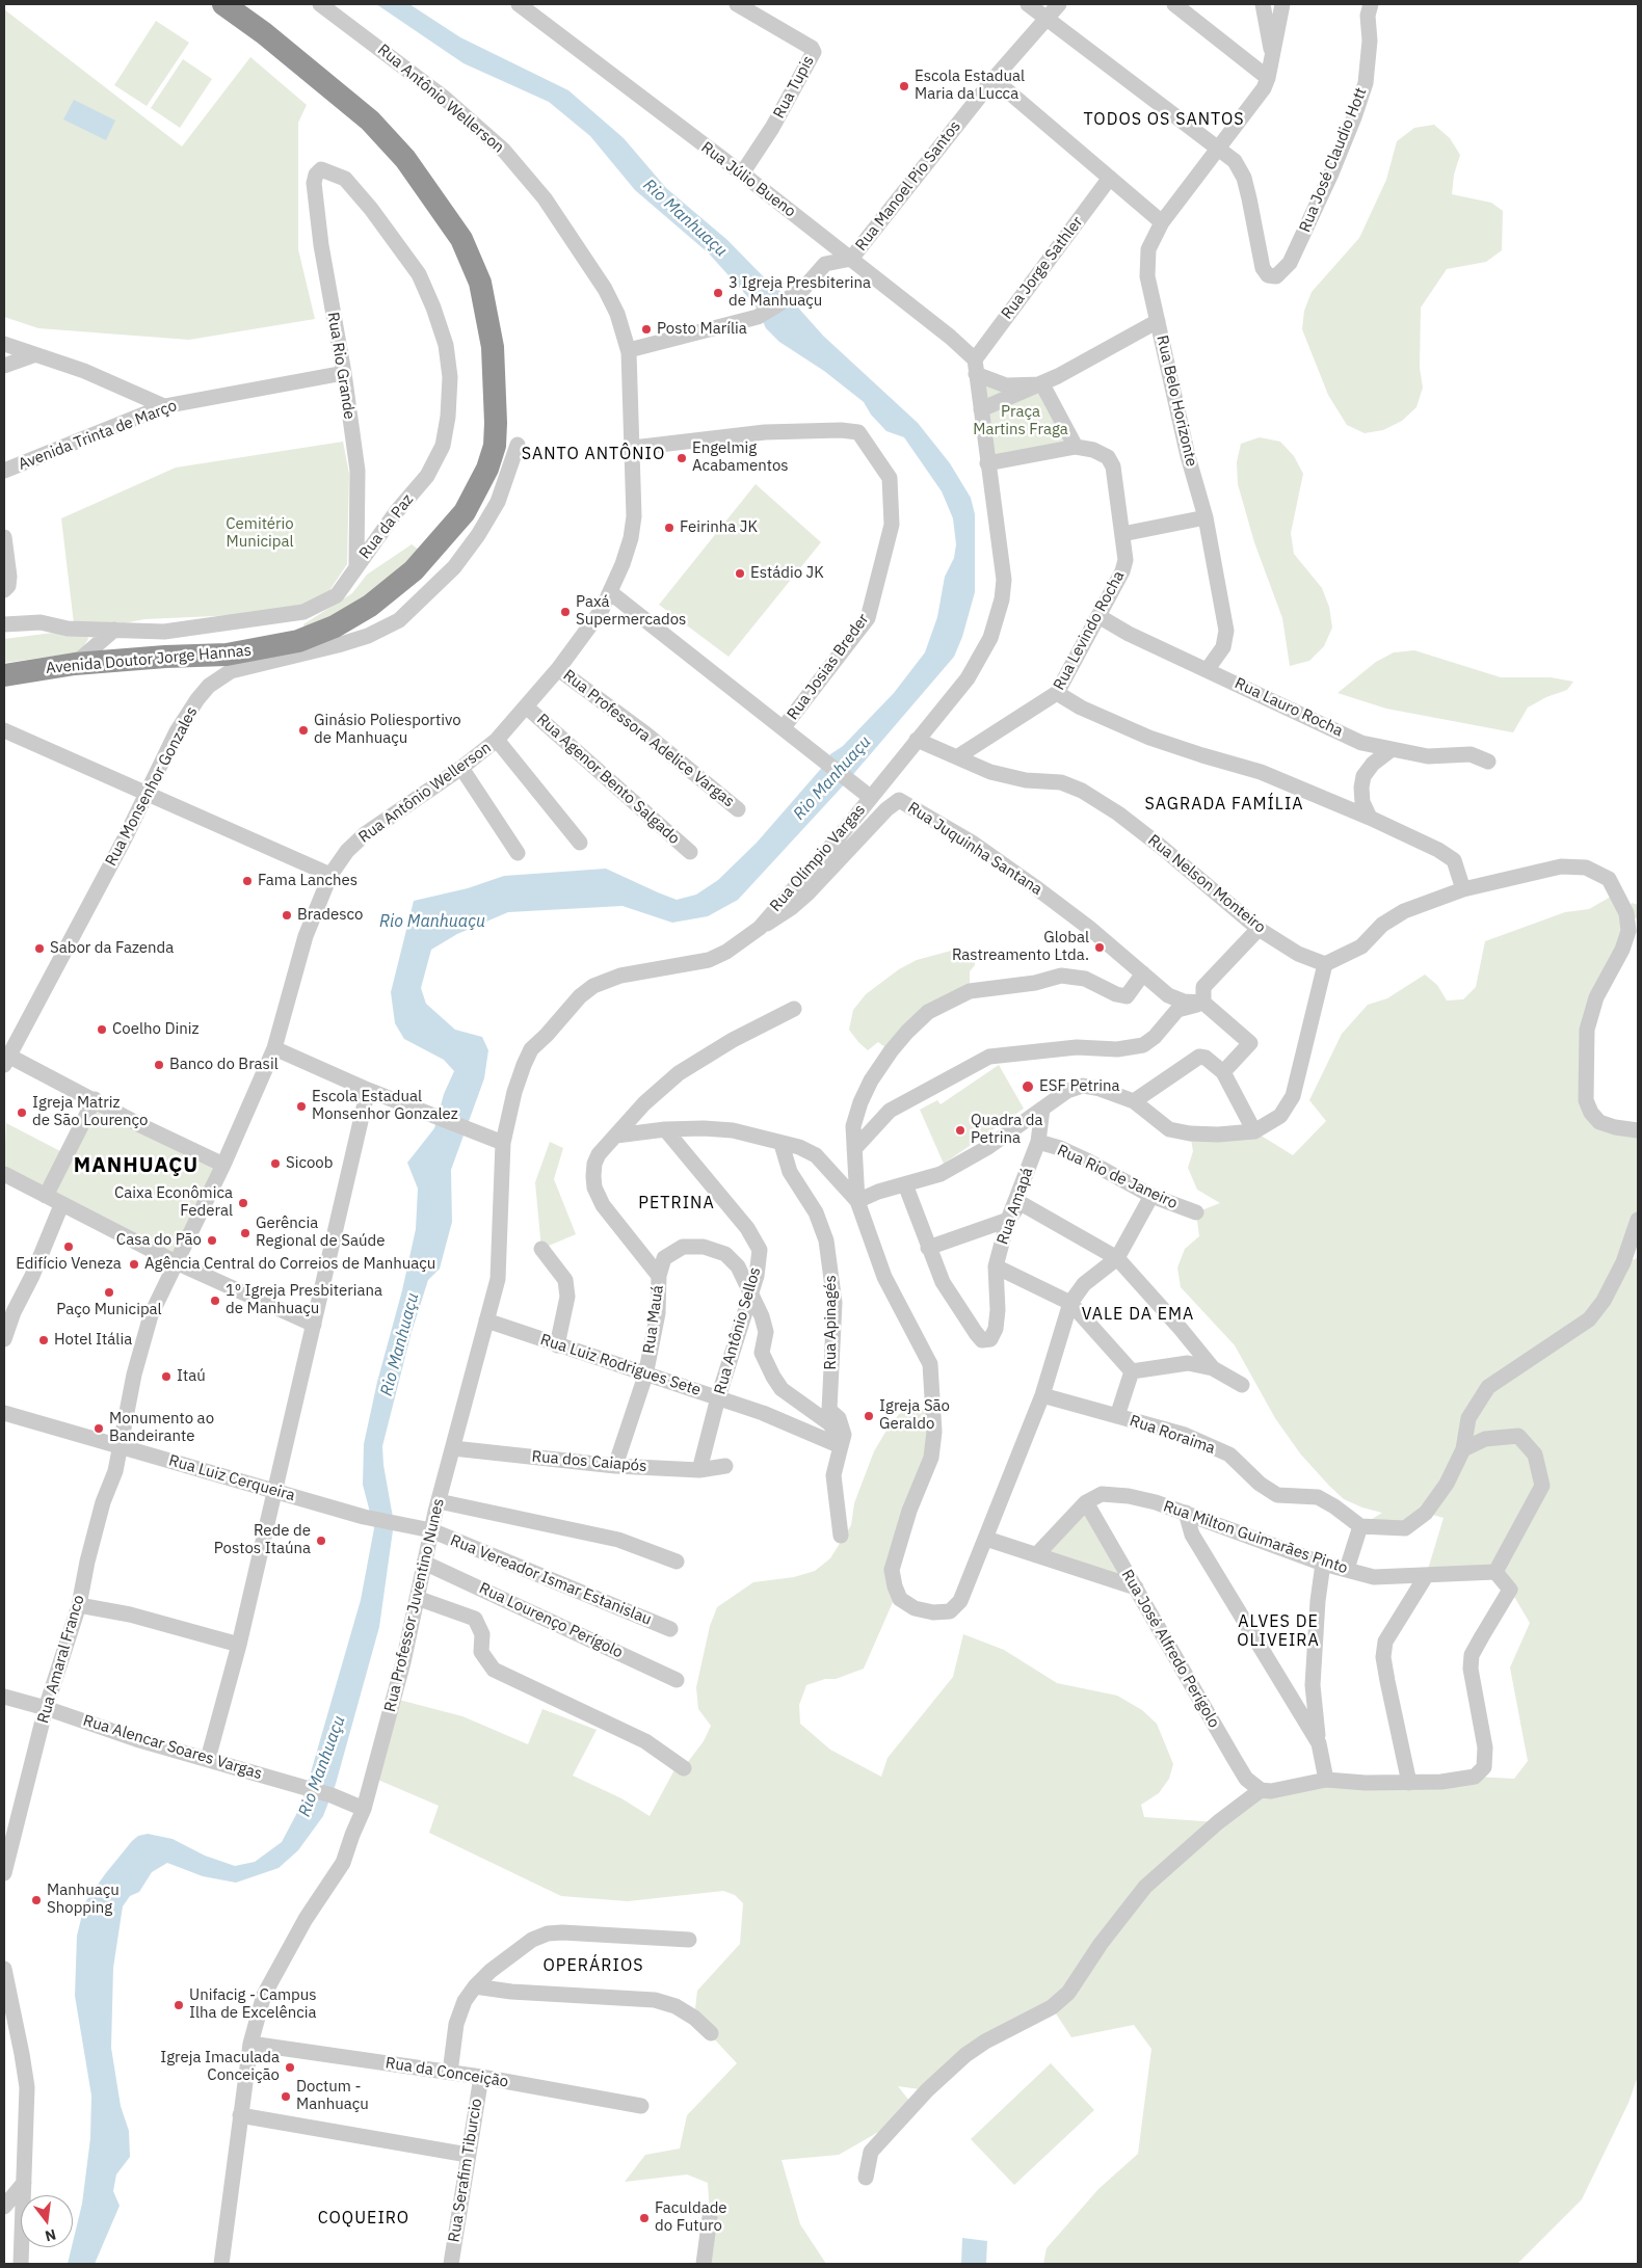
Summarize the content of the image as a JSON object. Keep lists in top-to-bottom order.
{
  "streets": {
    "highway": ["Avenida Doutor Jorge Hannas"],
    "street": [
      "Rua Tupis",
      "Rua Antônio Wellerson",
      "Rua José Claudio Hott",
      "Rua Júlio Bueno",
      "Rua Manoel Pio Santos",
      "Rua Jorge Sathler",
      "Rua Rio Grande",
      "Rua Belo Horizonte",
      "Avenida Trinta de Março",
      "Rua da Paz",
      "Rua Levindo Rocha",
      "Rua Josias Breder",
      "Rua Lauro Rocha",
      "Rua Professora Adelice Vargas",
      "Rua Agenor Bento Salgado",
      "Rua Monsenhor Gonzales",
      "Rua Juquinha Santana",
      "Rua Olímpio Vargas",
      "Rua Nelson Monteiro",
      "Rua Rio de Janeiro",
      "Rua Amapá",
      "Rua Mauá",
      "Rua Apinagés",
      "Rua Antônio Sellos",
      "Rua Luiz Rodrigues Sete",
      "Rua Roraima",
      "Rua dos Caiapós",
      "Rua Luiz Cerqueira",
      "Rua Milton Guimarães Pinto",
      "Rua Vereador Ismar Estanislau",
      "Rua Professor Juventino Nunes",
      "Rua Lourenço Perígolo",
      "Rua José Alfredo Perígolo",
      "Rua Amaral Franco",
      "Rua Alencar Soares Vargas",
      "Rua da Conceição",
      "Rua Serafim Tiburcio"
    ]
  },
  "crossings": [
    ["Rua Tupis", "Rua Júlio Bueno"],
    ["Rua Antônio Wellerson", "Rua Josias Breder"],
    ["Rua Antônio Wellerson", "Rua Professora Adelice Vargas"],
    ["Rua Antônio Wellerson", "Rua Agenor Bento Salgado"],
    ["Rua Antônio Wellerson", "Rua Amaral Franco"],
    ["Rua José Claudio Hott", "Rua Belo Horizonte"],
    ["Rua Júlio Bueno", "Rua Manoel Pio Santos"],
    ["Rua Júlio Bueno", "Rua Jorge Sathler"],
    ["Rua Júlio Bueno", "Rua Olímpio Vargas"],
    ["Rua Jorge Sathler", "Rua Olímpio Vargas"],
    ["Rua Rio Grande", "Avenida Trinta de Março"],
    ["Rua Rio Grande", "Rua da Paz"],
    ["Rua Belo Horizonte", "Rua Lauro Rocha"],
    ["Rua Levindo Rocha", "Rua Lauro Rocha"],
    ["Rua Levindo Rocha", "Rua Nelson Monteiro"],
    ["Avenida Doutor Jorge Hannas", "Rua Monsenhor Gonzales"],
    ["Rua Juquinha Santana", "Rua Olímpio Vargas"],
    ["Rua Olímpio Vargas", "Rua Nelson Monteiro"],
    ["Rua Olímpio Vargas", "Rua Professor Juventino Nunes"],
    ["Rua Rio de Janeiro", "Rua Amapá"],
    ["Rua Mauá", "Rua Luiz Rodrigues Sete"],
    ["Rua Mauá", "Rua dos Caiapós"],
    ["Rua Apinagés", "Rua Luiz Rodrigues Sete"],
    ["Rua Antônio Sellos", "Rua Luiz Rodrigues Sete"],
    ["Rua Antônio Sellos", "Rua dos Caiapós"],
    ["Rua Luiz Rodrigues Sete", "Rua Professor Juventino Nunes"],
    ["Rua dos Caiapós", "Rua Professor Juventino Nunes"],
    ["Rua Luiz Cerqueira", "Rua Vereador Ismar Estanislau"],
    ["Rua Luiz Cerqueira", "Rua Professor Juventino Nunes"],
    ["Rua Luiz Cerqueira", "Rua Amaral Franco"],
    ["Rua Milton Guimarães Pinto", "Rua José Alfredo Perígolo"],
    ["Rua Vereador Ismar Estanislau", "Rua Professor Juventino Nunes"],
    ["Rua Professor Juventino Nunes", "Rua Lourenço Perígolo"],
    ["Rua Professor Juventino Nunes", "Rua Alencar Soares Vargas"],
    ["Rua Professor Juventino Nunes", "Rua da Conceição"],
    ["Rua Amaral Franco", "Rua Alencar Soares Vargas"],
    ["Rua da Conceição", "Rua Serafim Tiburcio"]
  ],
  "districts": [
    "TODOS OS SANTOS",
    "SANTO ANTÔNIO",
    "SAGRADA FAMÍLIA",
    "MANHUAÇU",
    "PETRINA",
    "VALE DA EMA",
    "ALVES DE OLIVEIRA",
    "OPERÁRIOS",
    "COQUEIRO"
  ],
  "water": ["Rio Manhuaçu"],
  "parks": ["Praça Martins Fraga", "Cemitério Municipal"],
  "places": [
    "Escola Estadual Maria da Lucca",
    "3 Igreja Presbiterina de Manhuaçu",
    "Posto Marília",
    "Engelmig Acabamentos",
    "Feirinha JK",
    "Estádio JK",
    "Paxá Supermercados",
    "Ginásio Poliesportivo de Manhuaçu",
    "Fama Lanches",
    "Bradesco",
    "Global Rastreamento Ltda.",
    "Sabor da Fazenda",
    "Coelho Diniz",
    "Banco do Brasil",
    "ESF Petrina",
    "Escola Estadual Monsenhor Gonzalez",
    "Igreja Matriz de São Lourenço",
    "Quadra da Petrina",
    "Sicoob",
    "Caixa Econômica Federal",
    "Gerência Regional de Saúde",
    "Casa do Pão",
    "Edifício Veneza",
    "Agência Central do Correios de Manhuaçu",
    "Paço Municipal",
    "1º Igreja Presbiteriana de Manhuaçu",
    "Hotel Itália",
    "Itaú",
    "Igreja São Geraldo",
    "Monumento ao Bandeirante",
    "Rede de Postos Itaúna",
    "Manhuaçu Shopping",
    "Unifacig - Campus Ilha de Excelência",
    "Igreja Imaculada Conceição",
    "Doctum - Manhuaçu",
    "Faculdade do Futuro"
  ],
  "north": "bottom"
}
